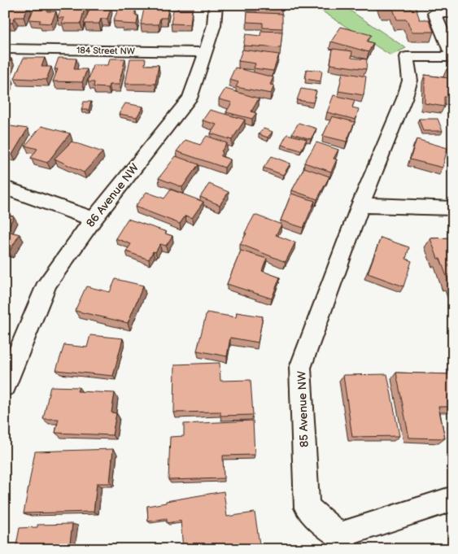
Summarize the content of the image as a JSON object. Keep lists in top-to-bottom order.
{
  "streets": {
    "street": ["184 Street NW", "86 Avenue NW", "85 Avenue NW"]
  },
  "crossings": [
    ["184 Street NW", "86 Avenue NW"]
  ]
}
